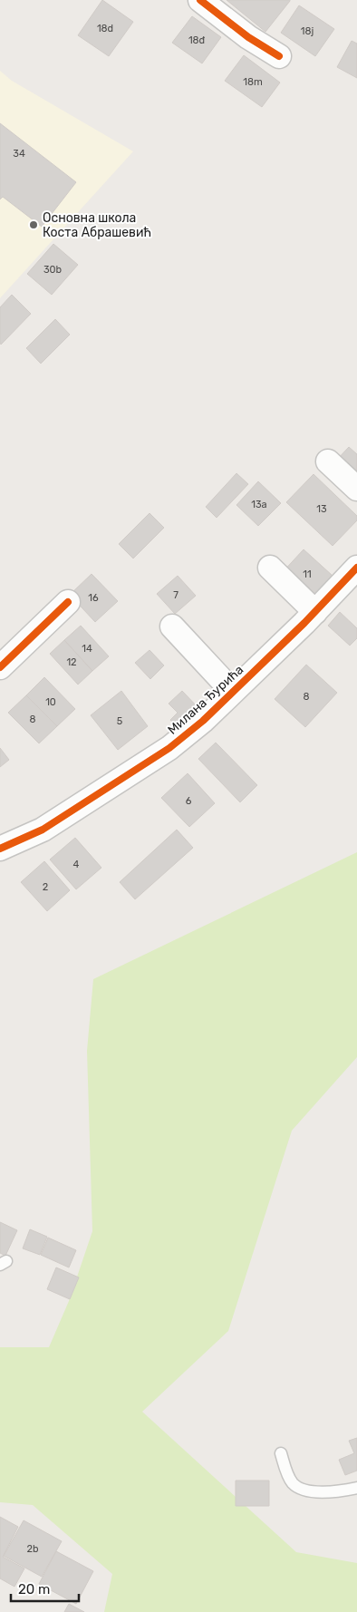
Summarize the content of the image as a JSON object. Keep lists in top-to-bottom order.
{
  "streets": {
    "street": ["Милана Ђурића"]
  },
  "places": ["Основна школа Коста Абрашевић"],
  "house_numbers": [
    "18d",
    "18j",
    "18đ",
    "18m",
    "34",
    "30b",
    "13a",
    "13",
    "11",
    "7",
    "16",
    "14",
    "12",
    "8",
    "10",
    "8",
    "5",
    "6",
    "4",
    "2",
    "2b"
  ],
  "scale_bar": "20 m"
}
